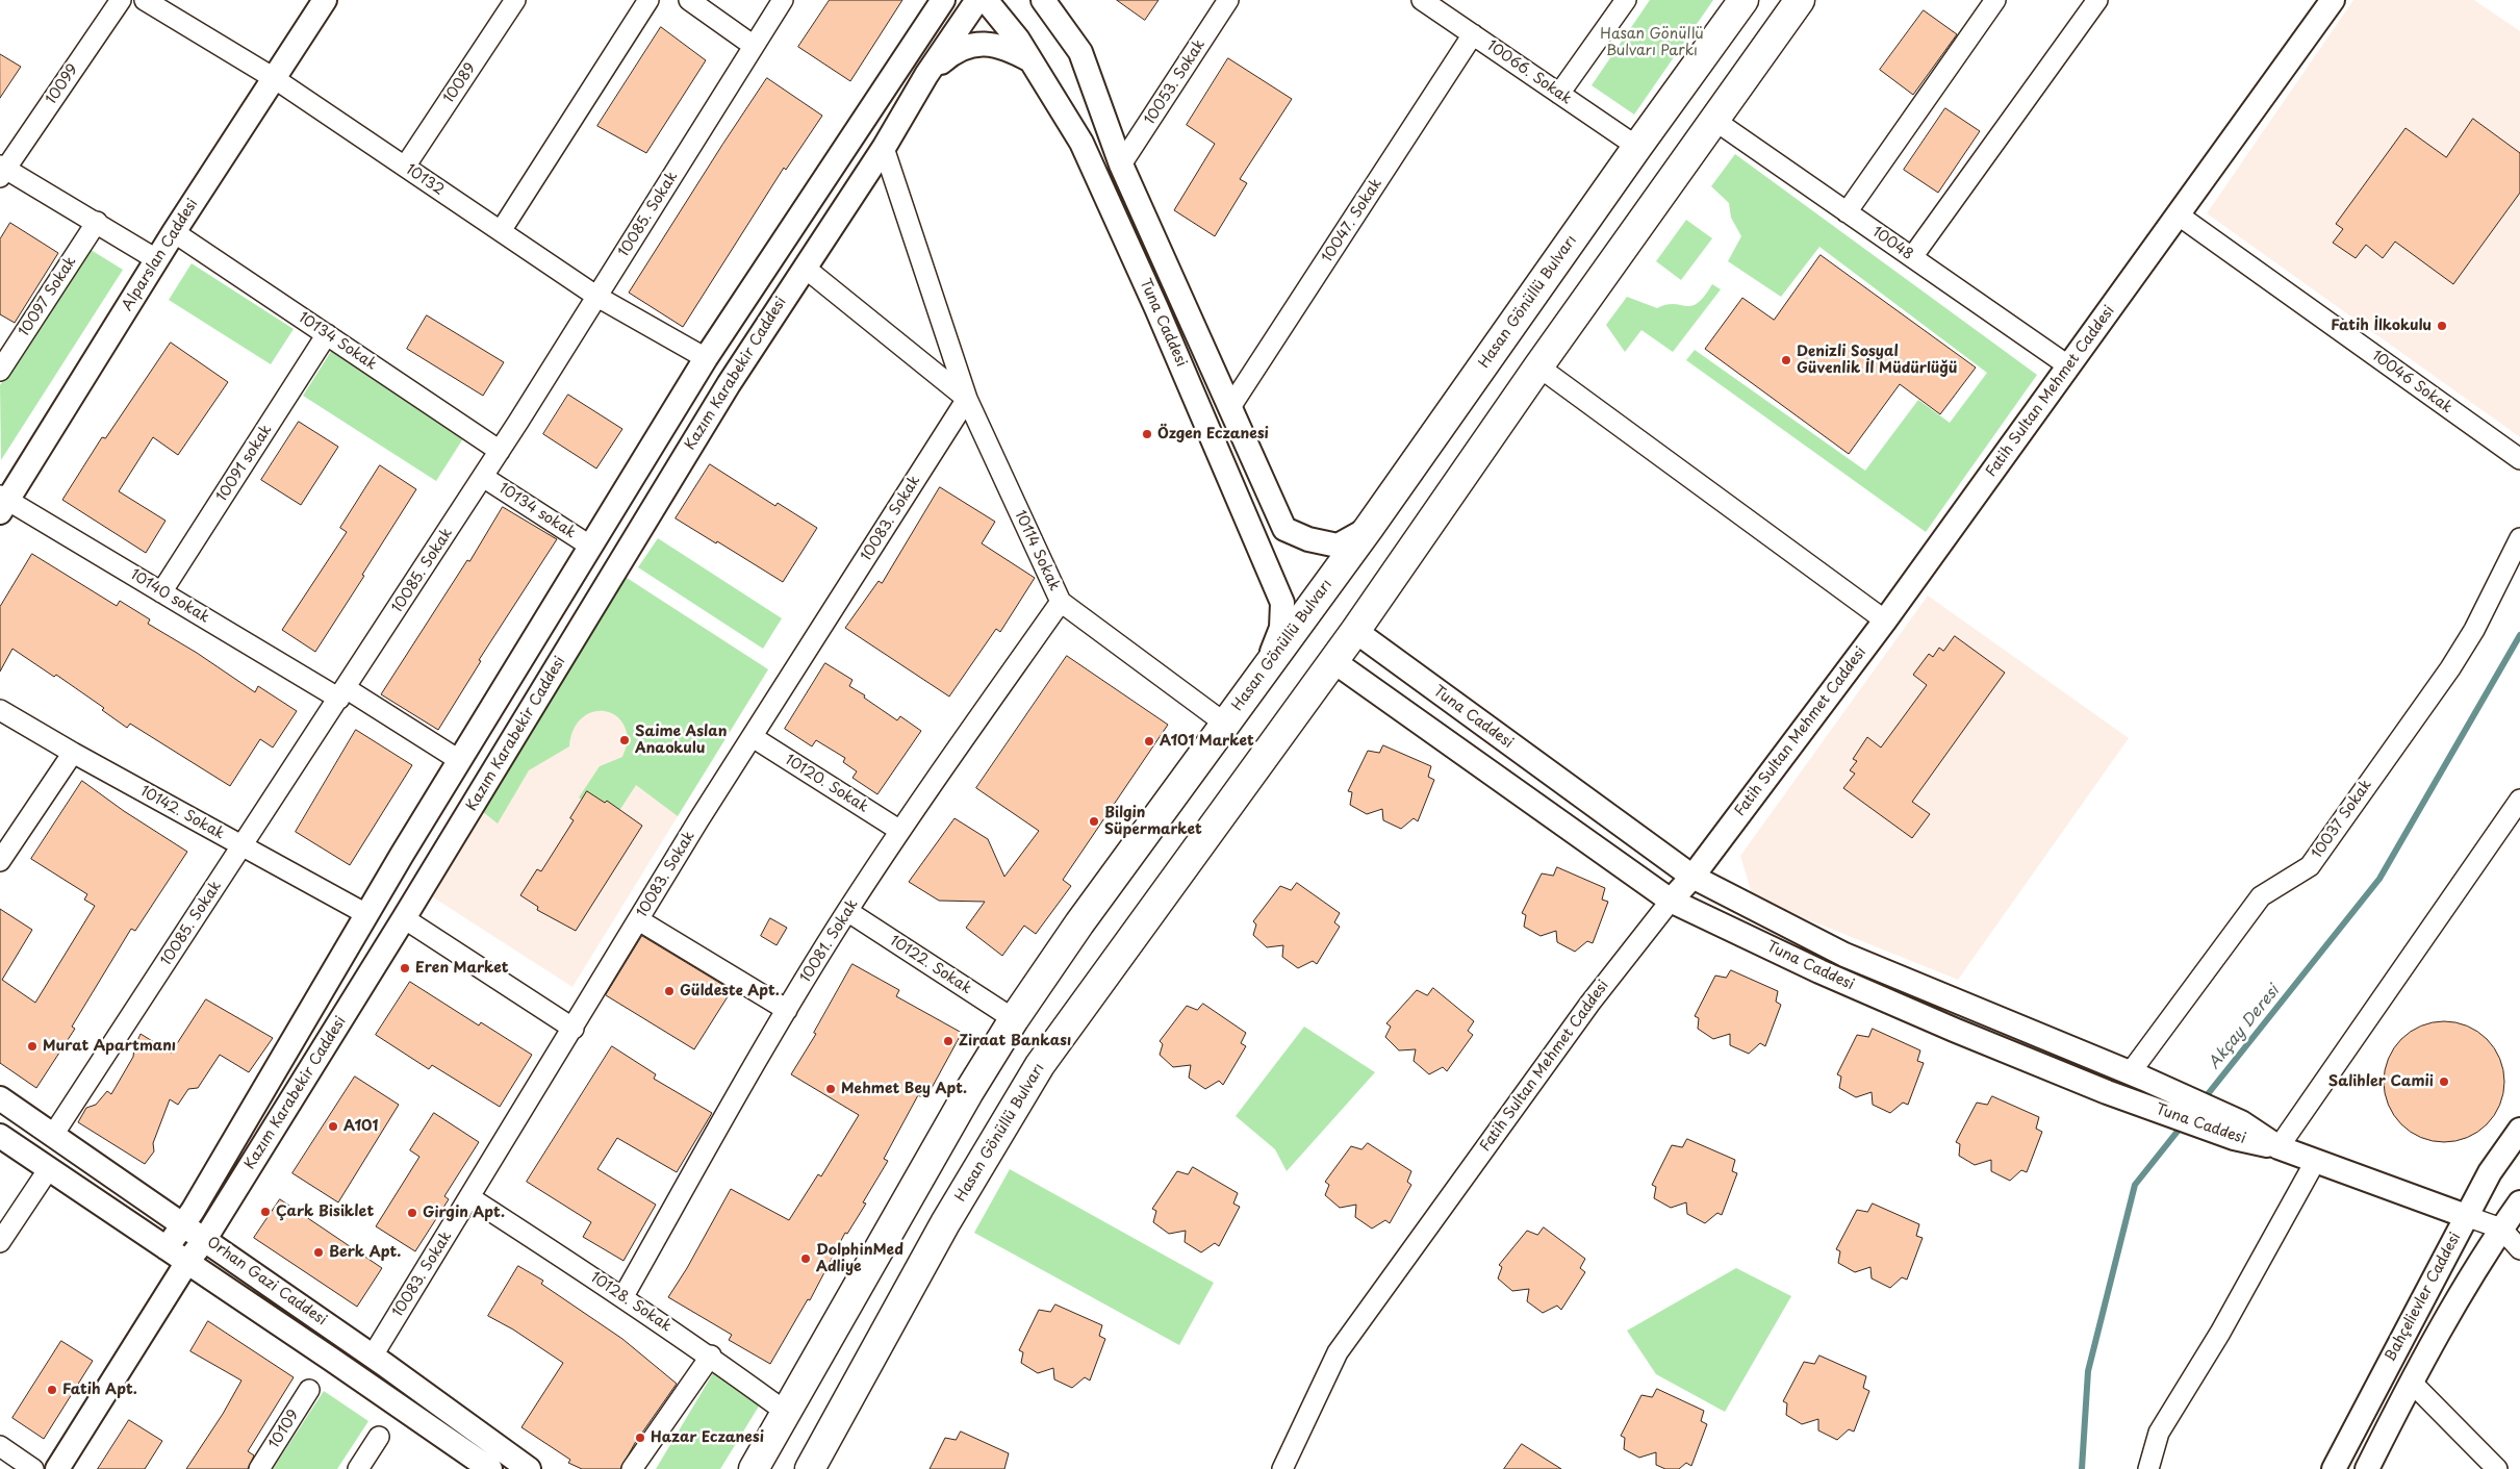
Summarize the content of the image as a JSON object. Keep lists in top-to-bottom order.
{
  "streets": {
    "main road": ["Hasan Gönüllü Bulvarı"],
    "street": [
      "10066. Sokak",
      "10053. Sokak",
      "10089",
      "10099",
      "10132",
      "10085. Sokak",
      "10047. Sokak",
      "10048",
      "Alparslan Caddesi",
      "10097 Sokak",
      "Tuna Caddesi",
      "10134 Sokak",
      "Kazım Karabekir Caddesi",
      "10046 Sokak",
      "Fatih Sultan Mehmet Caddesi",
      "10091 sokak",
      "10134 sokak",
      "10083. Sokak",
      "10114 Sokak",
      "10140 sokak",
      "10120. Sokak",
      "10142. Sokak",
      "10037 Sokak",
      "10081. Sokak",
      "10122. Sokak",
      "Orhan Gazi Caddesi",
      "Bahçelievler Caddesi",
      "10128. Sokak",
      "10109"
    ]
  },
  "crossings": [
    ["10066. Sokak", "10047. Sokak"],
    ["10066. Sokak", "Hasan Gönüllü Bulvarı"],
    ["10053. Sokak", "Tuna Caddesi"],
    ["10089", "10132"],
    ["10132", "10085. Sokak"],
    ["10132", "Alparslan Caddesi"],
    ["10132", "Kazım Karabekir Caddesi"],
    ["10085. Sokak", "10134 Sokak"],
    ["10085. Sokak", "10134 sokak"],
    ["10085. Sokak", "10140 sokak"],
    ["10085. Sokak", "10142. Sokak"],
    ["10085. Sokak", "Orhan Gazi Caddesi"],
    ["10047. Sokak", "Tuna Caddesi"],
    ["10048", "Hasan Gönüllü Bulvarı"],
    ["10048", "Fatih Sultan Mehmet Caddesi"],
    ["Alparslan Caddesi", "10134 Sokak"],
    ["Alparslan Caddesi", "10140 sokak"],
    ["Hasan Gönüllü Bulvarı", "Tuna Caddesi"],
    ["Hasan Gönüllü Bulvarı", "10114 Sokak"],
    ["Hasan Gönüllü Bulvarı", "10122. Sokak"],
    ["Hasan Gönüllü Bulvarı", "10128. Sokak"],
    ["Tuna Caddesi", "Fatih Sultan Mehmet Caddesi"],
    ["Tuna Caddesi", "10037 Sokak"],
    ["Tuna Caddesi", "Bahçelievler Caddesi"],
    ["10134 Sokak", "10091 sokak"],
    ["Kazım Karabekir Caddesi", "10134 sokak"],
    ["Kazım Karabekir Caddesi", "10114 Sokak"],
    ["Kazım Karabekir Caddesi", "10140 sokak"],
    ["Kazım Karabekir Caddesi", "10142. Sokak"],
    ["Kazım Karabekir Caddesi", "Orhan Gazi Caddesi"],
    ["10046 Sokak", "Fatih Sultan Mehmet Caddesi"],
    ["10091 sokak", "10140 sokak"],
    ["10083. Sokak", "10114 Sokak"],
    ["10083. Sokak", "10120. Sokak"],
    ["10083. Sokak", "Orhan Gazi Caddesi"],
    ["10083. Sokak", "10128. Sokak"],
    ["10114 Sokak", "10081. Sokak"],
    ["10120. Sokak", "10081. Sokak"],
    ["10081. Sokak", "10122. Sokak"],
    ["10081. Sokak", "10128. Sokak"]
  ],
  "water": ["Akçay Deresi"],
  "parks": ["Hasan Gönüllü Bulvarı Parkı"],
  "places": [
    "Fatih İlkokulu",
    "Denizli Sosyal Güvenlik İl Müdürlüğü",
    "Özgen Eczanesi",
    "Saime Aslan Anaokulu",
    "A101 Market",
    "Bilgin Süpermarket",
    "Eren Market",
    "Güldeste Apt.",
    "Ziraat Bankası",
    "Murat Apartmanı",
    "Salihler Camii",
    "Mehmet Bey Apt.",
    "A101",
    "Çark Bisiklet",
    "Girgin Apt.",
    "Berk Apt.",
    "DolphinMed Adliye",
    "Fatih Apt.",
    "Hazar Eczanesi"
  ]
}
